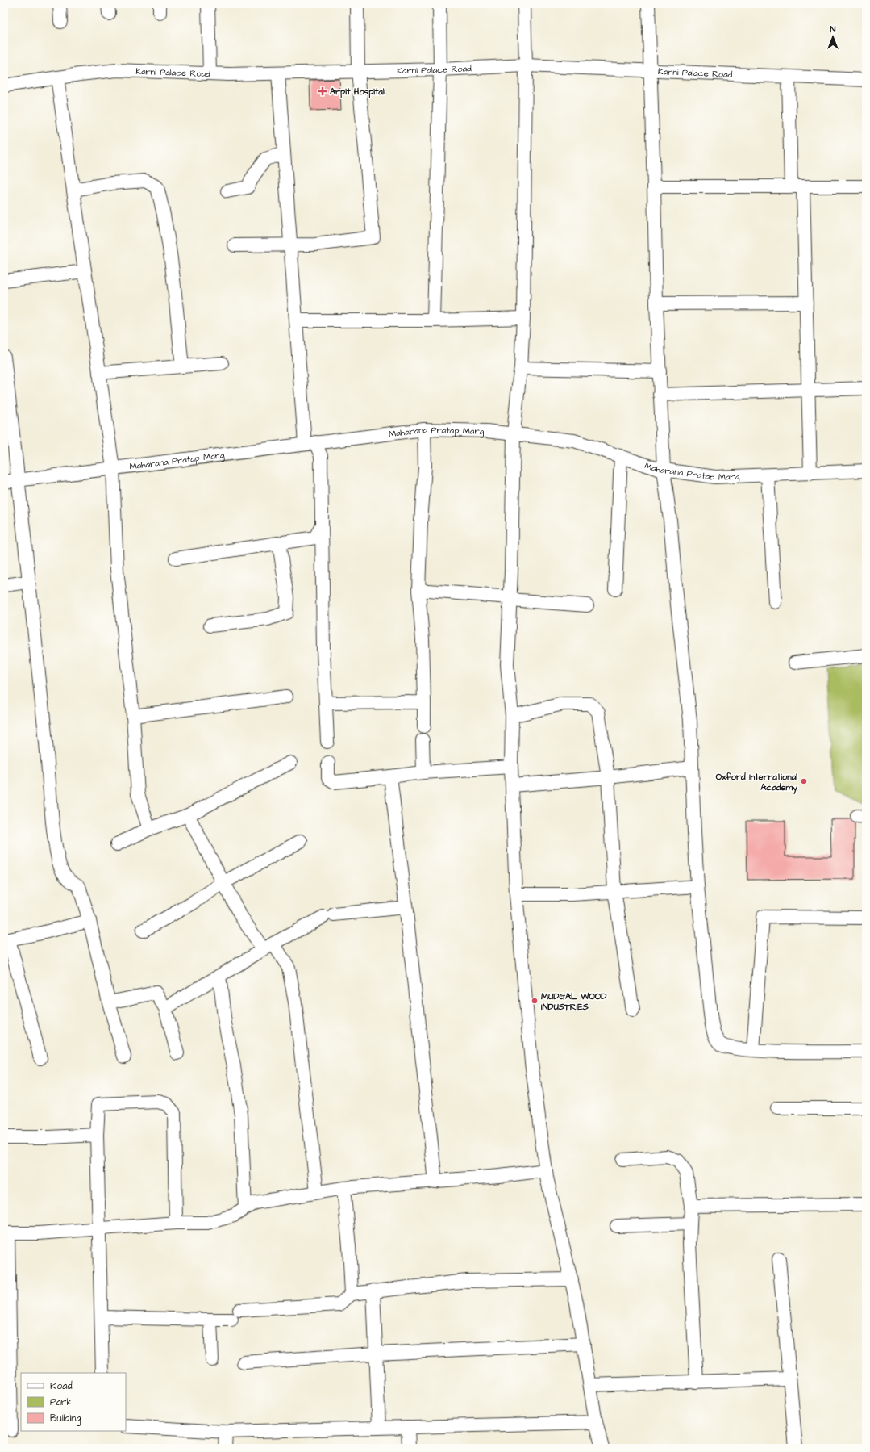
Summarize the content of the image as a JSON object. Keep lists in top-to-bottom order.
{
  "streets": {
    "street": ["Karni Palace Road", "Maharana Pratap Marg"]
  },
  "places": {
    "health": ["Arpit Hospital"],
    "other": ["Oxford International Academy", "MUDGAL WOOD INDUSTRIES"]
  },
  "legend": ["Road", "Park", "Building"],
  "north": "top"
}
